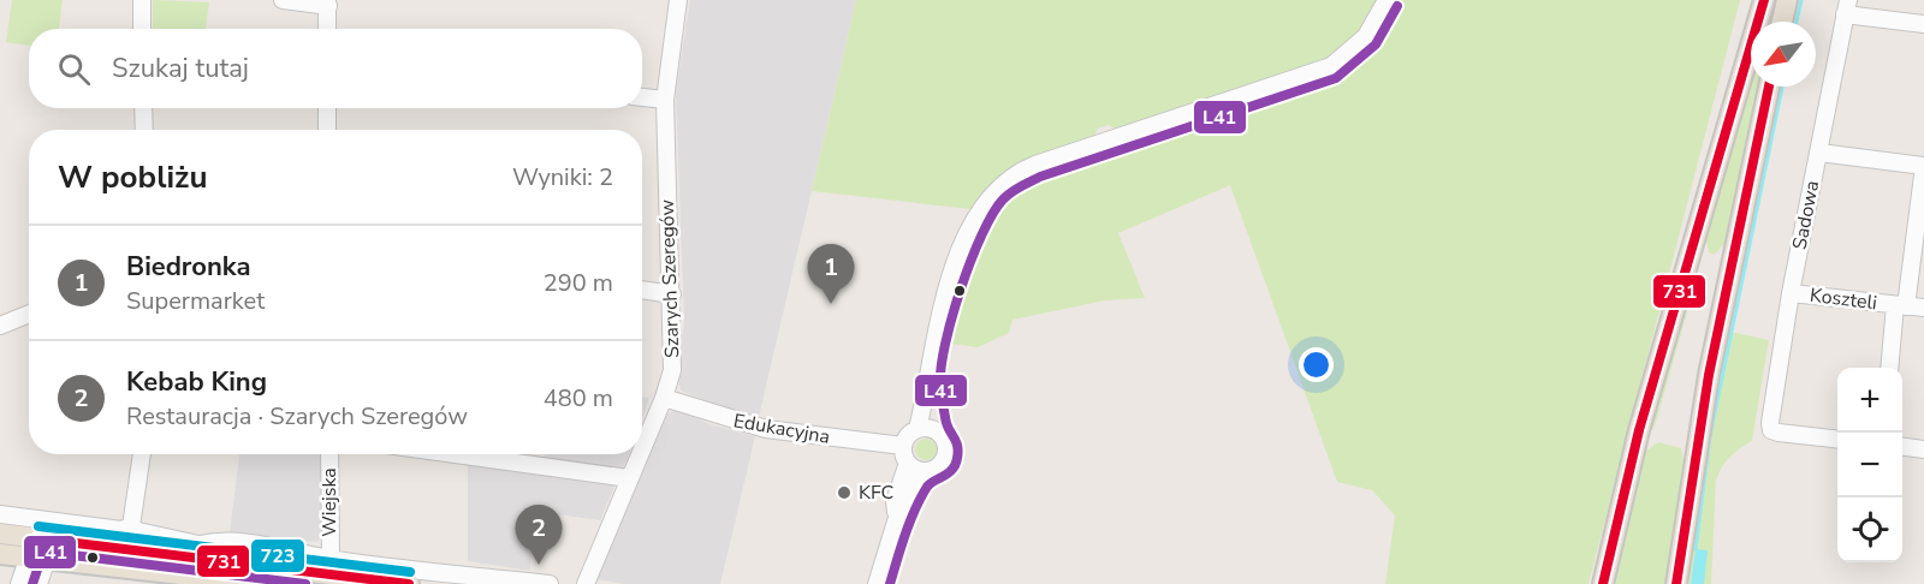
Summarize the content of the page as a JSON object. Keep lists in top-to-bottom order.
{
  "streets": {
    "street": [
      "Sadowa",
      "Szarych Szeregów",
      "Koszteli",
      "Edukacyjna",
      "Wiejska"
    ]
  },
  "crossings": [
    ["Sadowa", "Koszteli"],
    ["Szarych Szeregów", "Edukacyjna"]
  ],
  "places": ["KFC"],
  "lines": ["transit line 731", "transit line L41", "transit line 723"],
  "north": "bottom left",
  "page": {
    "search": "Szukaj tutaj",
    "heading": ["W pobliżu", "Wyniki: 2"],
    "list": [
      {
        "mark": "1",
        "name": "Biedronka",
        "note": "Supermarket",
        "value": "290 m"
      },
      {
        "mark": "2",
        "name": "Kebab King",
        "note": "Restauracja · Szarych Szeregów",
        "value": "480 m"
      }
    ],
    "pins": ["1", "2"],
    "map_buttons": ["+", "−"]
  }
}
